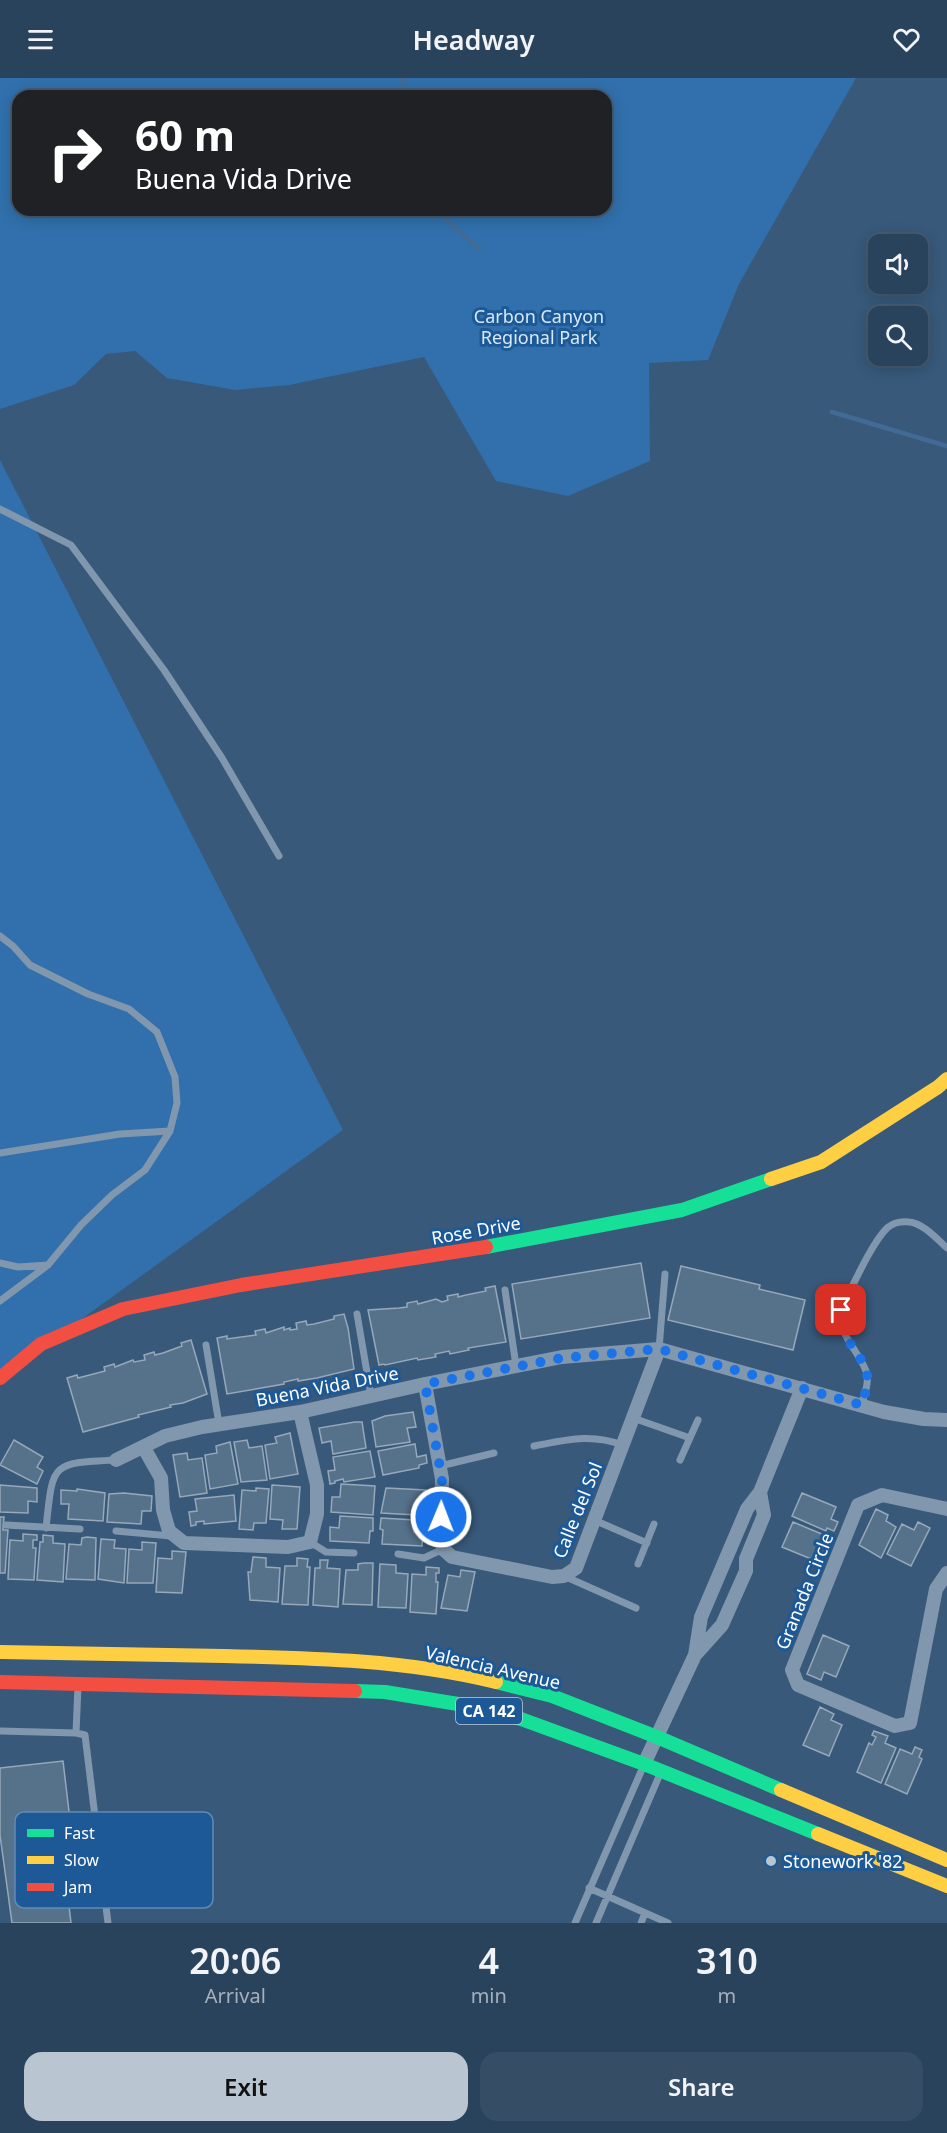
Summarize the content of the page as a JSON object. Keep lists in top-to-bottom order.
{
  "streets": {
    "main road": ["Rose Drive", "Valencia Avenue", "CA 142"],
    "street": ["Buena Vida Drive", "Calle del Sol", "Granada Circle"]
  },
  "crossings": [
    ["Buena Vida Drive", "Calle del Sol"]
  ],
  "parks": ["Carbon Canyon Regional Park"],
  "places": ["Stonework '82"],
  "legend": ["Fast", "Slow", "Jam"],
  "page": {
    "header": "Headway",
    "turn": ["60 m", "Buena Vida Drive"],
    "eta": [
      "20:06",
      "Arrival",
      "4",
      "min",
      "310",
      "m"
    ],
    "buttons": ["Exit", "Share"]
  }
}
